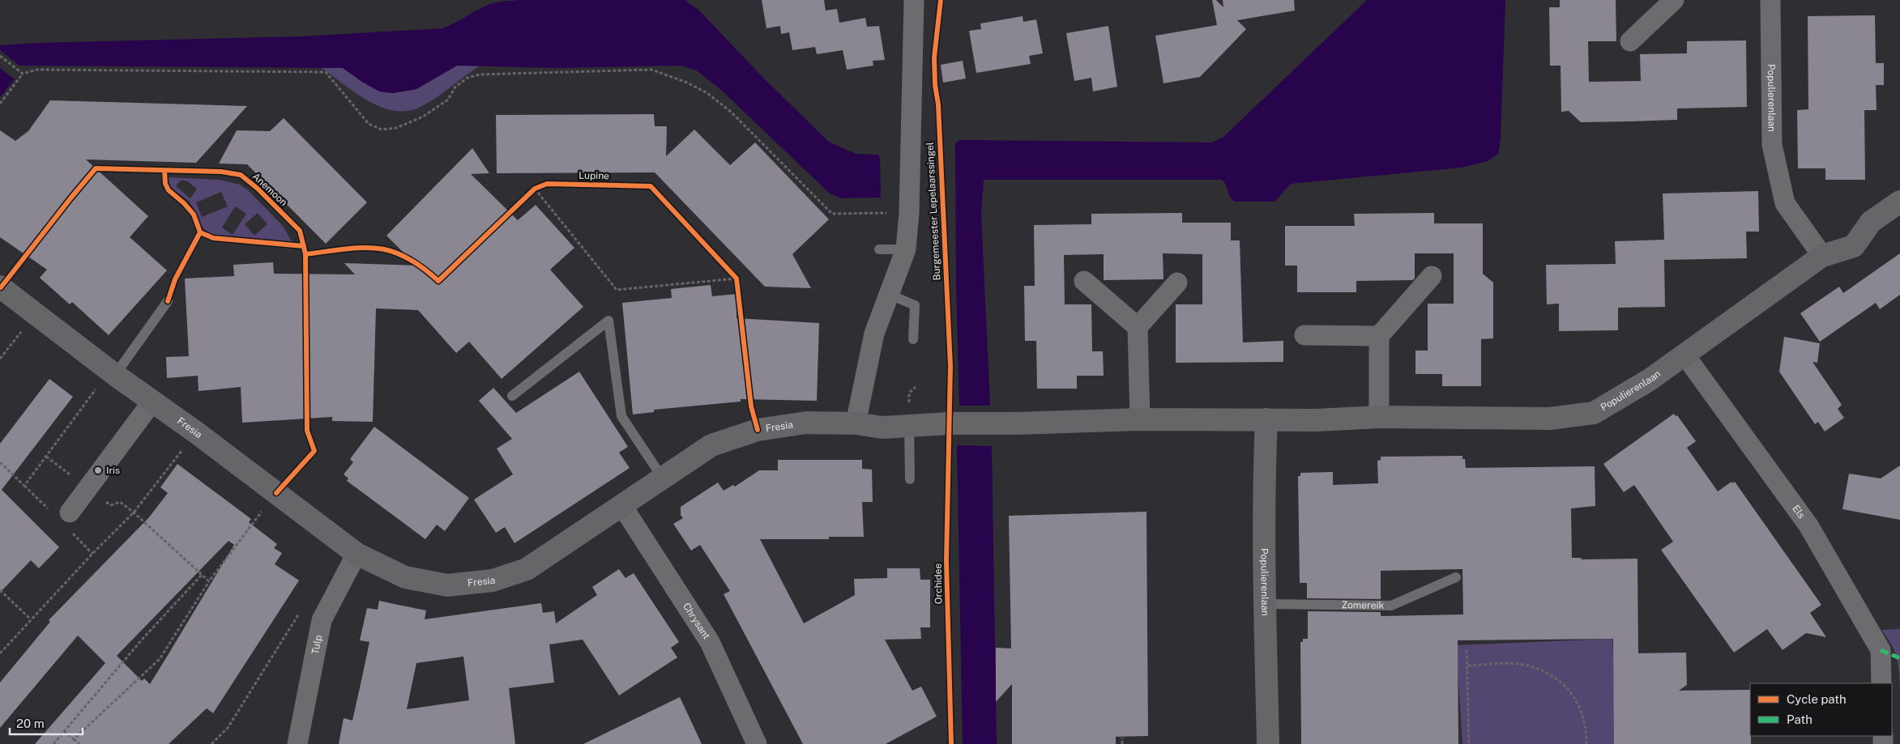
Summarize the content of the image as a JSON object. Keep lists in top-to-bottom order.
{
  "streets": {
    "street": [
      "Populierenlaan",
      "Burgemeester Lepelaarssingel",
      "Fresia",
      "Els",
      "Chrysant",
      "Tulp"
    ],
    "lane": ["Zomereik"],
    "cycle path": ["Lupine", "Anemoon", "Orchidee"]
  },
  "crossings": [
    ["Populierenlaan", "Fresia"],
    ["Populierenlaan", "Els"],
    ["Populierenlaan", "Zomereik"],
    ["Burgemeester Lepelaarssingel", "Fresia"],
    ["Fresia", "Chrysant"],
    ["Fresia", "Tulp"]
  ],
  "places": ["Iris"],
  "legend": ["Cycle path", "Path"],
  "scale_bar": "20 m"
}
